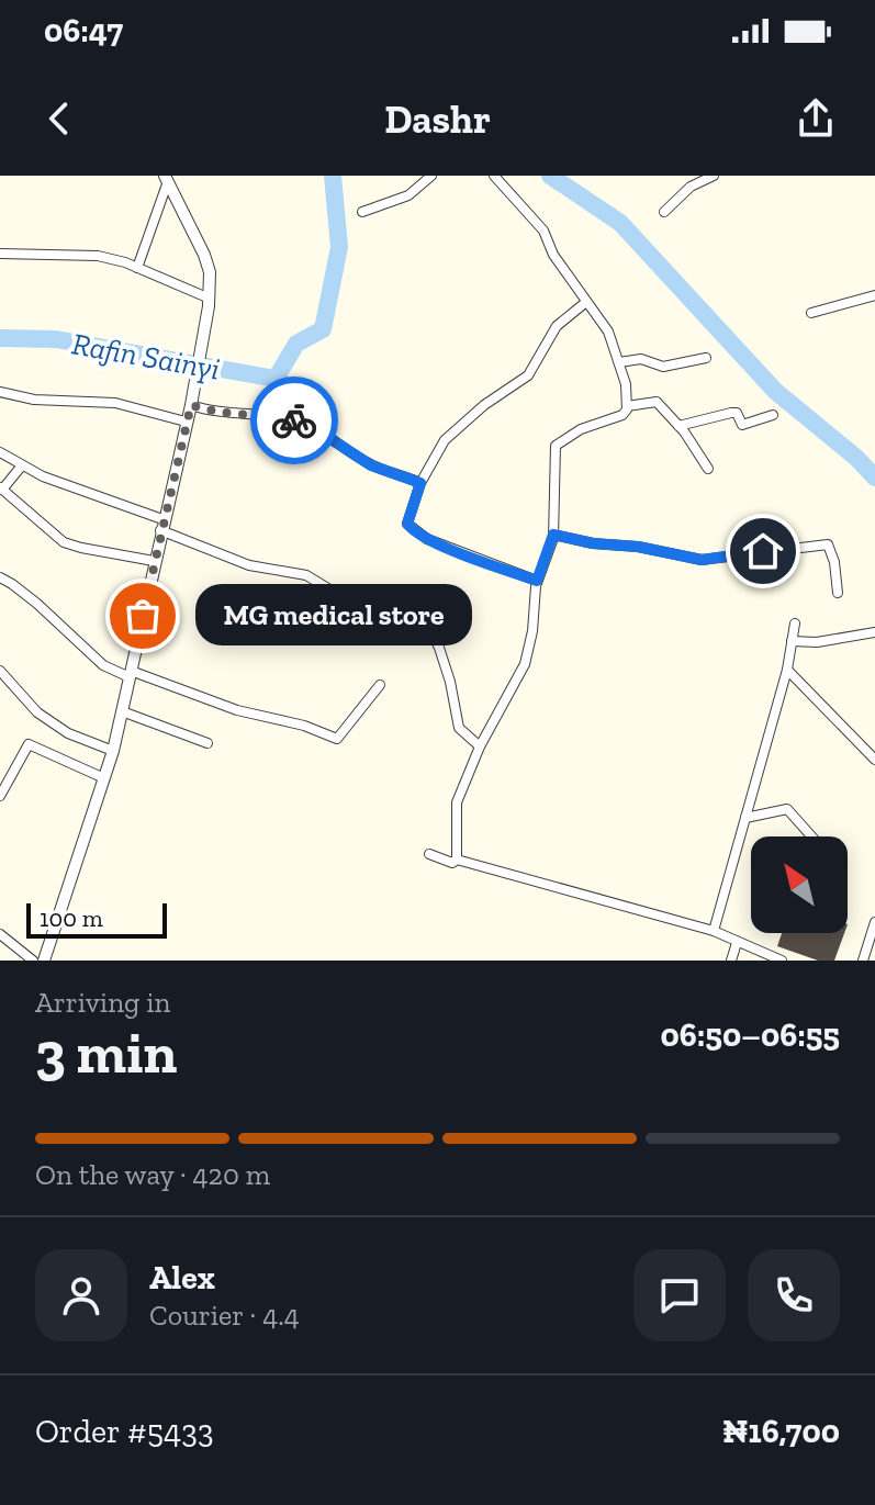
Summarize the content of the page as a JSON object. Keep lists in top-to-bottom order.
{
  "water": ["Rafin Sainyi"],
  "places": ["MG medical store"],
  "scale_bar": "100 m",
  "north": "top left",
  "page": {
    "status": "06:47",
    "header": "Dashr",
    "bubble": "MG medical store",
    "scale": "100 m",
    "heading": ["3 min", "Arriving in", "06:50–06:55"],
    "panel": [
      "Alex",
      "Courier · 4.4",
      "Order #5433",
      "₦16,700"
    ],
    "bar": "On the way · 420 m"
  }
}
